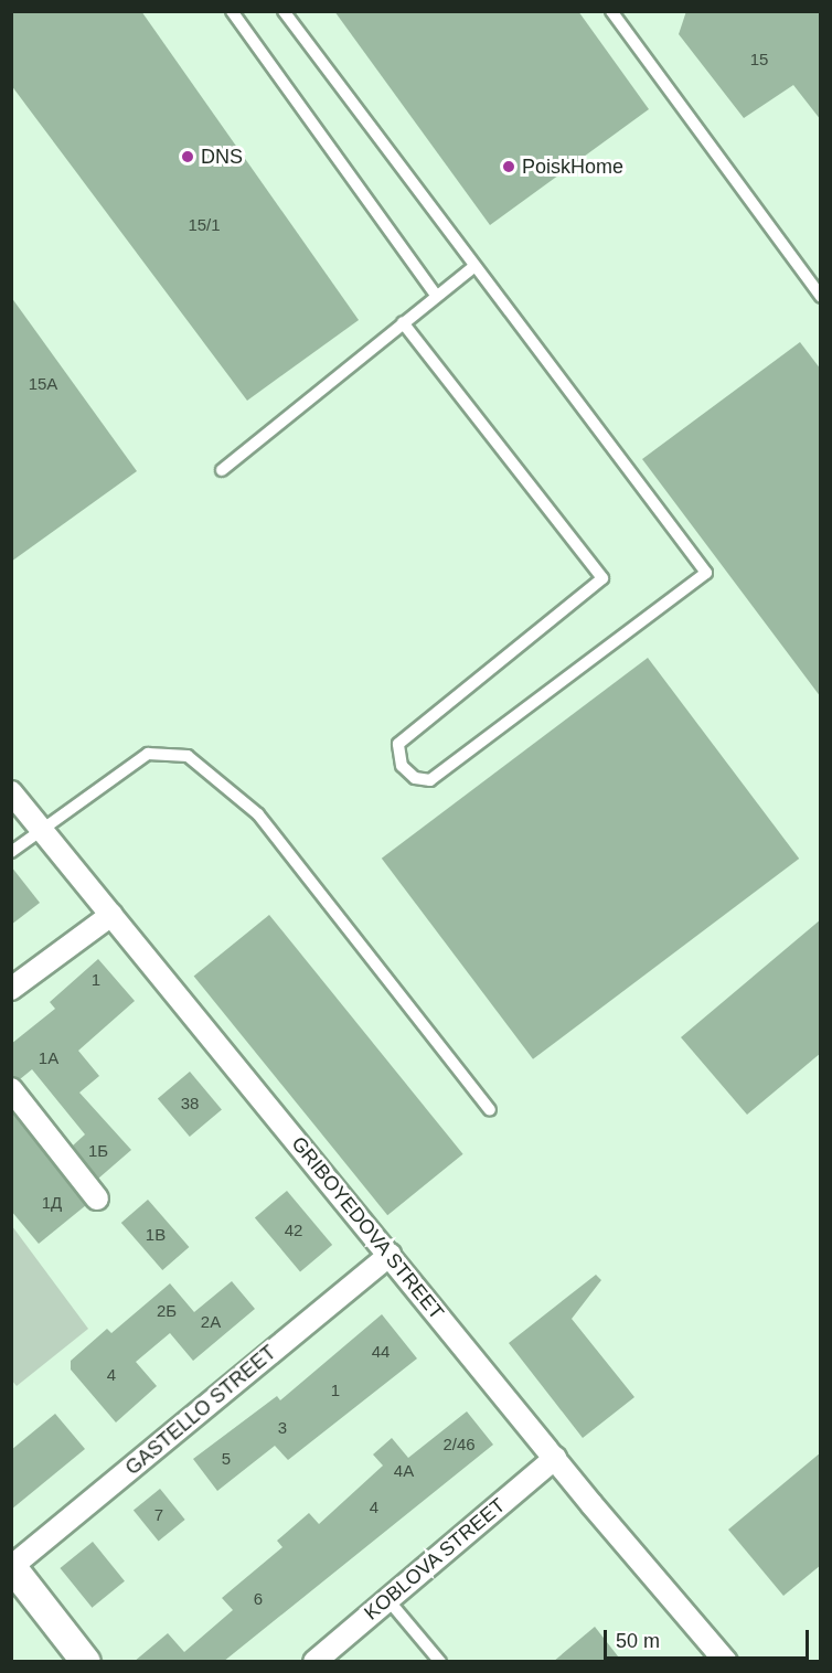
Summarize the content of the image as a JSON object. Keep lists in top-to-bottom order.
{
  "streets": {
    "street": ["GRIBOYEDOVA STREET", "GASTELLO STREET", "KOBLOVA STREET"]
  },
  "crossings": [
    ["GRIBOYEDOVA STREET", "GASTELLO STREET"],
    ["GRIBOYEDOVA STREET", "KOBLOVA STREET"]
  ],
  "places": ["DNS", "PoiskHome"],
  "house_numbers": [
    "15",
    "15/1",
    "15А",
    "1",
    "1А",
    "38",
    "1Б",
    "1Д",
    "42",
    "1В",
    "2Б",
    "2А",
    "44",
    "4",
    "1",
    "3",
    "2/46",
    "5",
    "4А",
    "4",
    "7",
    "6"
  ],
  "scale_bar": "50 m"
}
